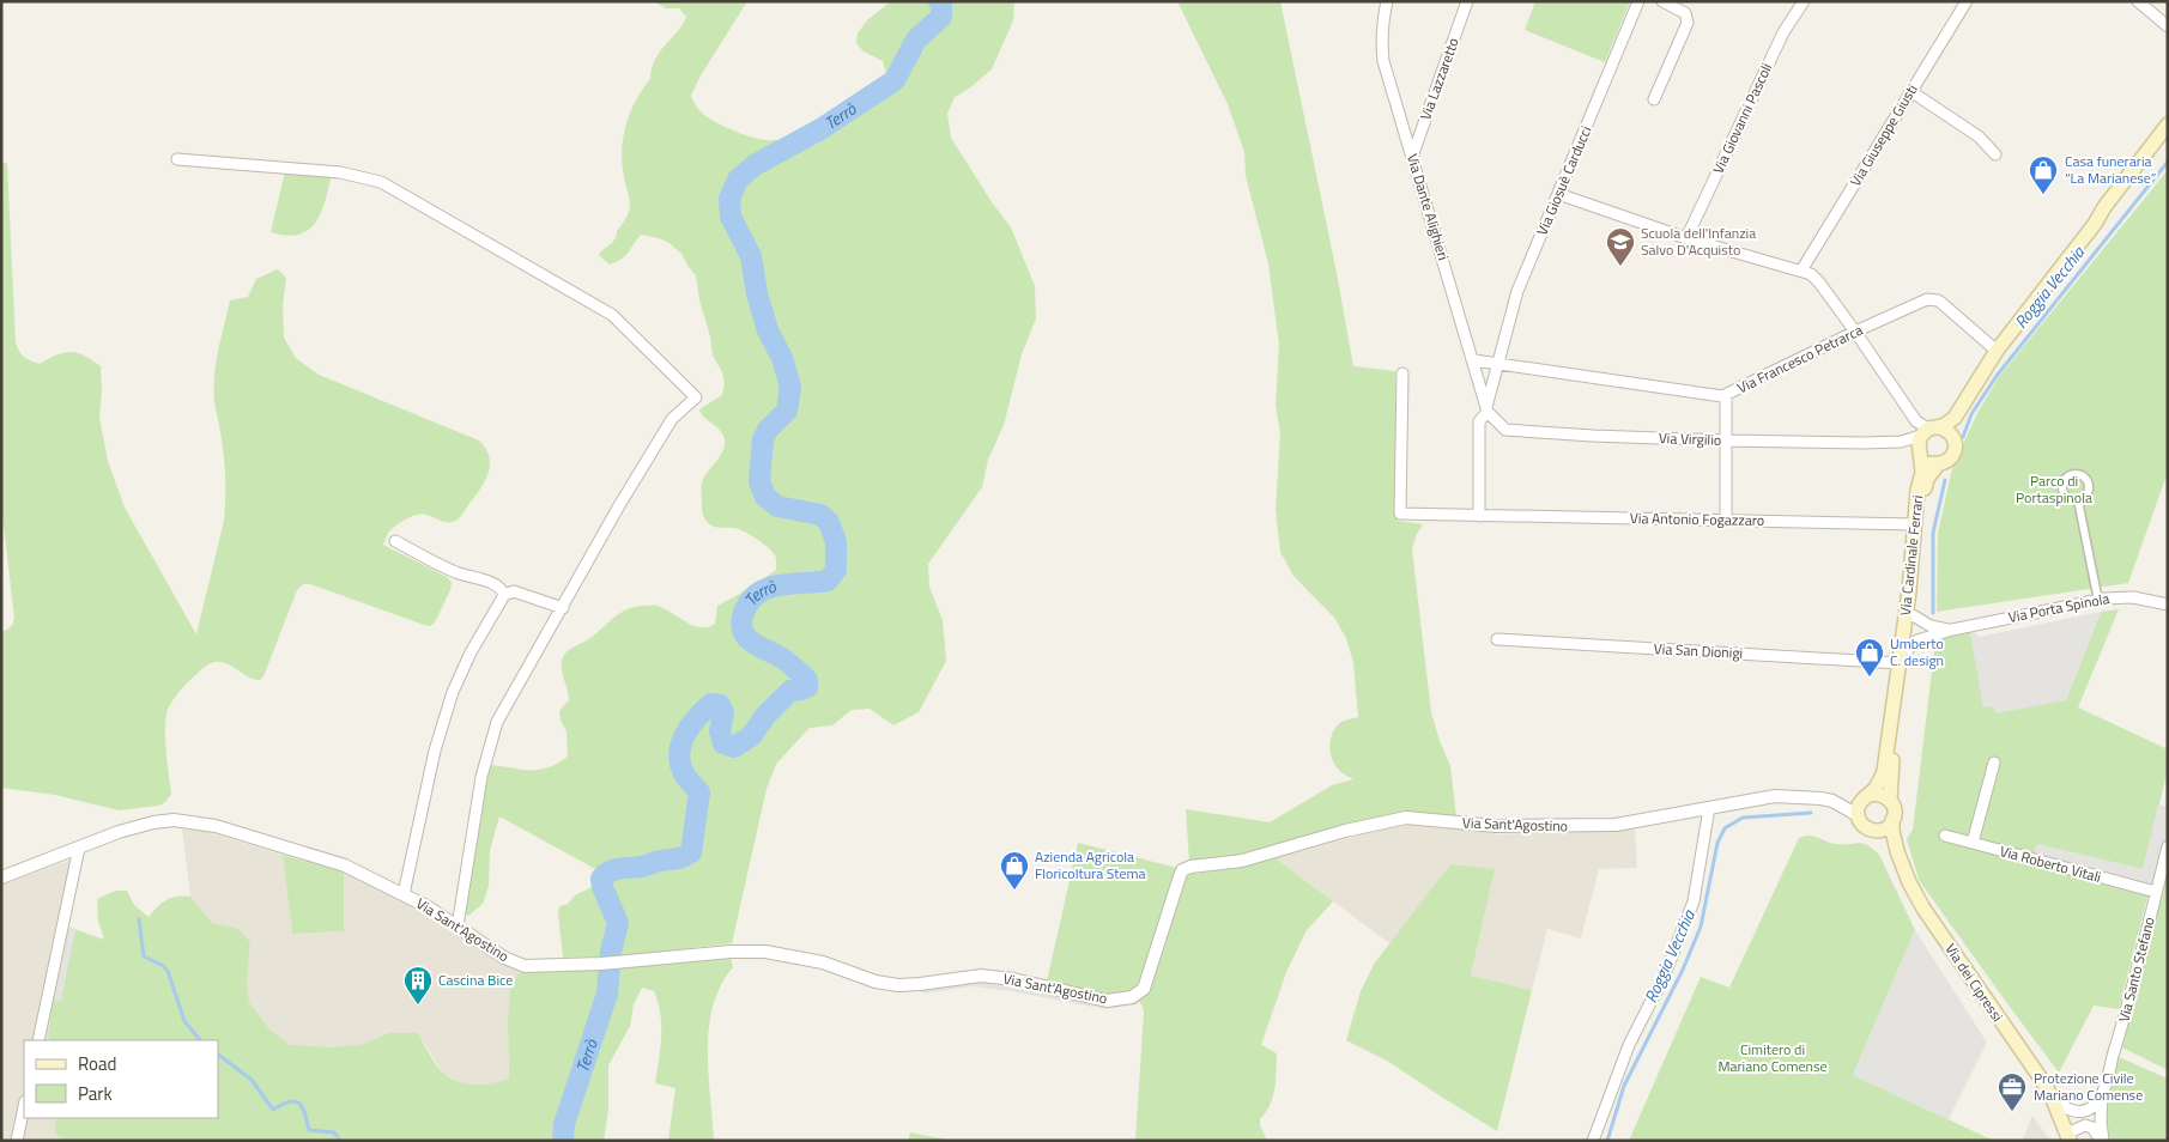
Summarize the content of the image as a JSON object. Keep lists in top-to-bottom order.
{
  "streets": {
    "main road": ["Via Cardinale Ferrari", "Via dei Cipressi"],
    "street": [
      "Via Lazzaretto",
      "Via Giovanni Pascoli",
      "Via Giuseppe Giusti",
      "Via Giosuè Carducci",
      "Via Dante Alighieri",
      "Via Francesco Petrarca",
      "Via Virgilio",
      "Via Antonio Fogazzaro",
      "Via Porta Spinola",
      "Via San Dionigi",
      "Via Sant'Agostino",
      "Via Roberto Vitali",
      "Via Santo Stefano"
    ]
  },
  "crossings": [
    ["Via Lazzaretto", "Via Dante Alighieri"],
    ["Via Giosuè Carducci", "Via Dante Alighieri"],
    ["Via Giosuè Carducci", "Via Francesco Petrarca"],
    ["Via Giosuè Carducci", "Via Virgilio"],
    ["Via Dante Alighieri", "Via Francesco Petrarca"],
    ["Via Dante Alighieri", "Via Virgilio"],
    ["Via Virgilio", "Via Cardinale Ferrari"],
    ["Via Antonio Fogazzaro", "Via Cardinale Ferrari"],
    ["Via Cardinale Ferrari", "Via Porta Spinola"],
    ["Via Cardinale Ferrari", "Via San Dionigi"],
    ["Via Cardinale Ferrari", "Via dei Cipressi"],
    ["Via Roberto Vitali", "Via Santo Stefano"]
  ],
  "water": ["Terrò", "Roggia Vecchia"],
  "parks": ["Parco di Portaspinola", "Cimitero di Mariano Comense"],
  "places": {
    "shop": ["Casa funeraria “La Marianese”", "Umberto C. design", "Azienda Agricola Floricoltura Stema"],
    "school or university": ["Scuola dell'Infanzia Salvo D'Acquisto"],
    "building": ["Cascina Bice"],
    "office": ["Protezione Civile Mariano Comense"]
  },
  "legend": ["Road", "Park"]
}
